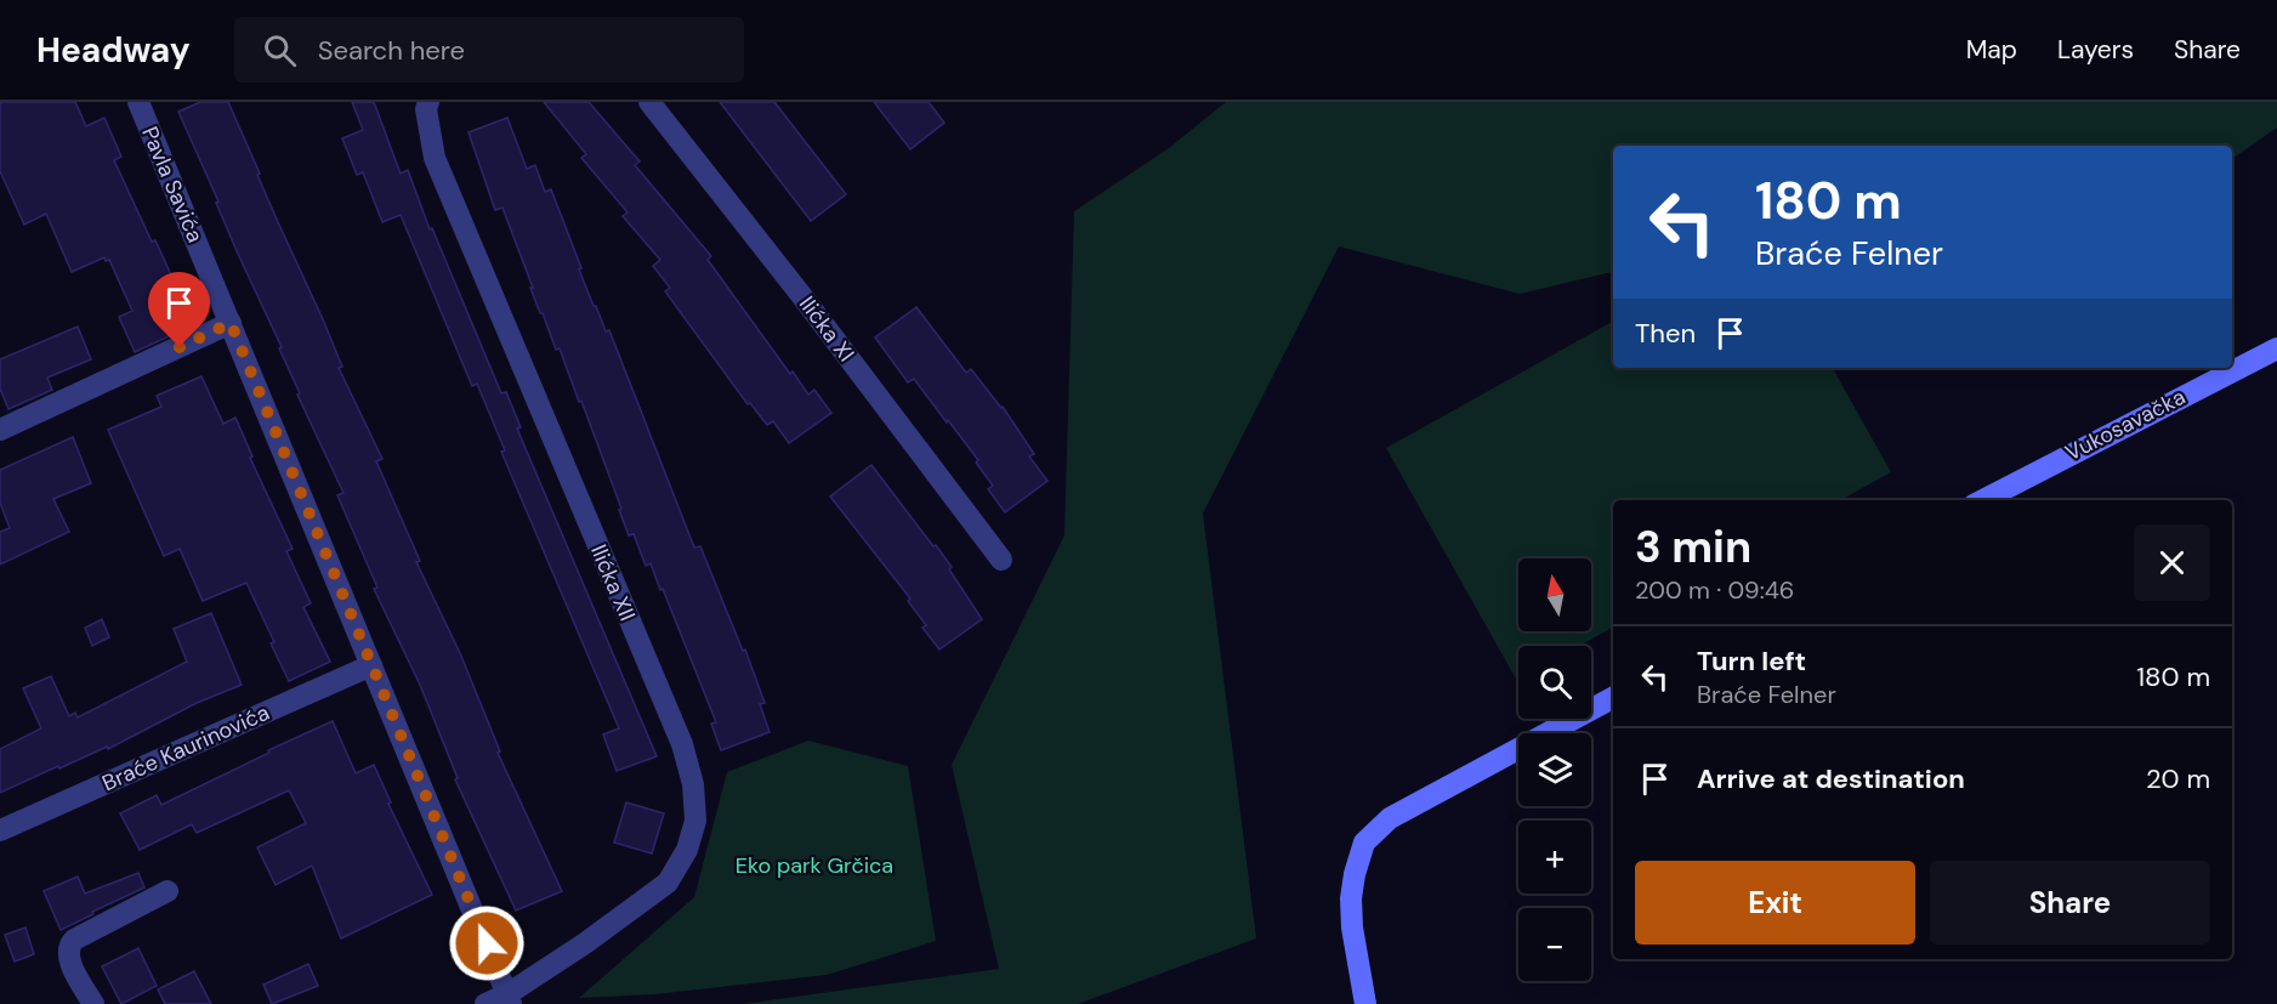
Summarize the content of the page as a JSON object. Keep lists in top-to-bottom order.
{
  "streets": {
    "street": [
      "Pavla Savića",
      "Ilićka XI",
      "Vukosavačka",
      "Ilićka XII",
      "Braće Kaurinovića"
    ]
  },
  "crossings": [
    ["Pavla Savića", "Ilićka XII"],
    ["Pavla Savića", "Braće Kaurinovića"]
  ],
  "parks": ["Eko park Grčica"],
  "north": "top",
  "page": {
    "header": "Headway",
    "search": "Search here",
    "nav": ["Map", "Layers", "Share"],
    "turn": ["180 m", "Braće Felner"],
    "then": "Then",
    "heading": ["3 min", "200 m · 09:46"],
    "map_buttons": ["+", "−"],
    "list": [
      {
        "name": "Turn left",
        "note": "Braće Felner",
        "value": "180 m"
      },
      {
        "name": "Arrive at destination",
        "value": "20 m"
      }
    ],
    "buttons": ["Exit", "Share"]
  }
}
